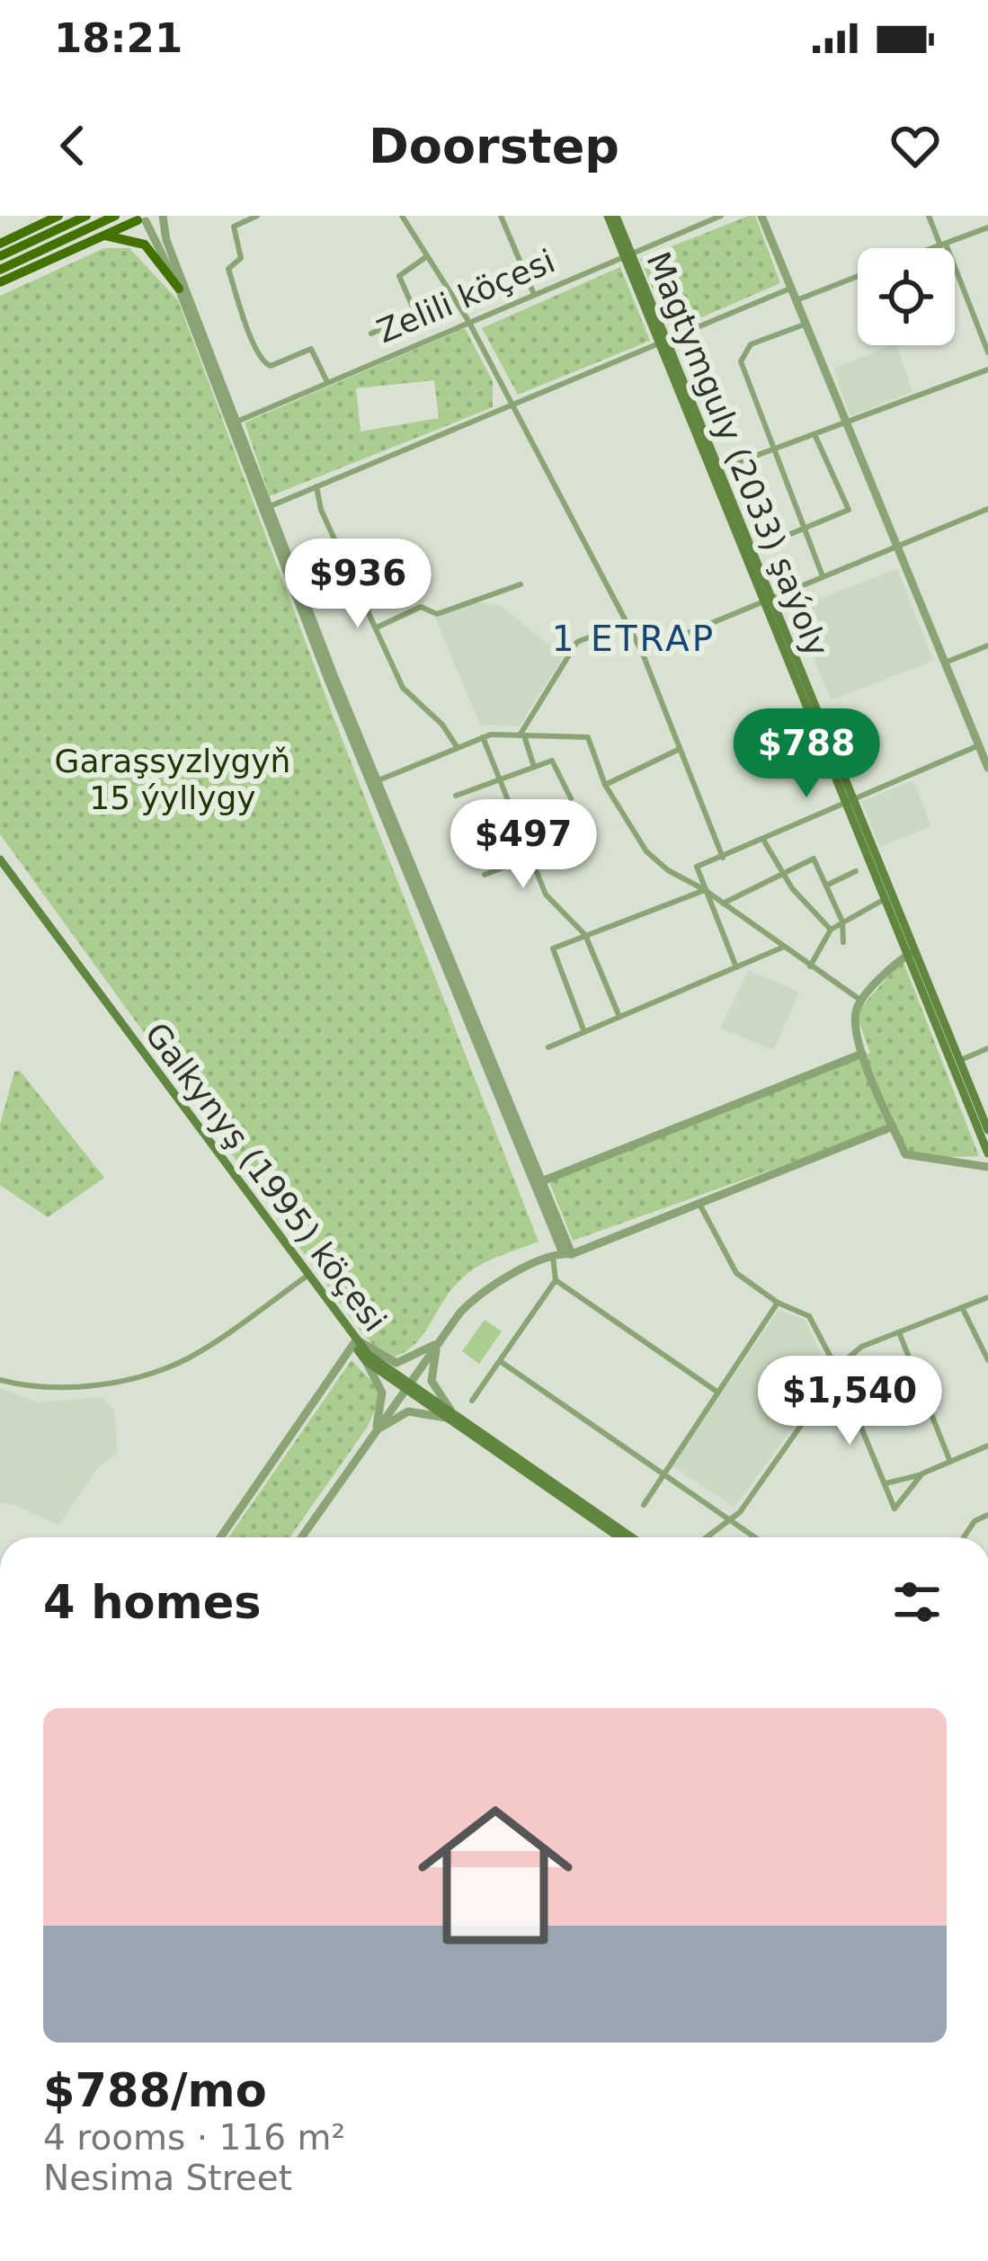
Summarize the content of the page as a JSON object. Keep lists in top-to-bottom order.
{
  "streets": {
    "main road": ["Magtymguly (2033) şaýoly", "Galkynyş (1995) köçesi"],
    "street": ["Zelili köçesi"]
  },
  "crossings": [
    ["Zelili köçesi", "Magtymguly (2033) şaýoly"]
  ],
  "districts": ["1 ETRAP"],
  "parks": ["Garaşsyzlygyň 15 ýyllygy"],
  "page": {
    "status": "18:21",
    "header": "Doorstep",
    "price": [
      "$936",
      "$788",
      "$497",
      "$1,540"
    ],
    "heading": "4 homes",
    "list": [
      {
        "name": "$788/mo",
        "note": "4 rooms · 116 m² · Nesima Street"
      }
    ]
  }
}
